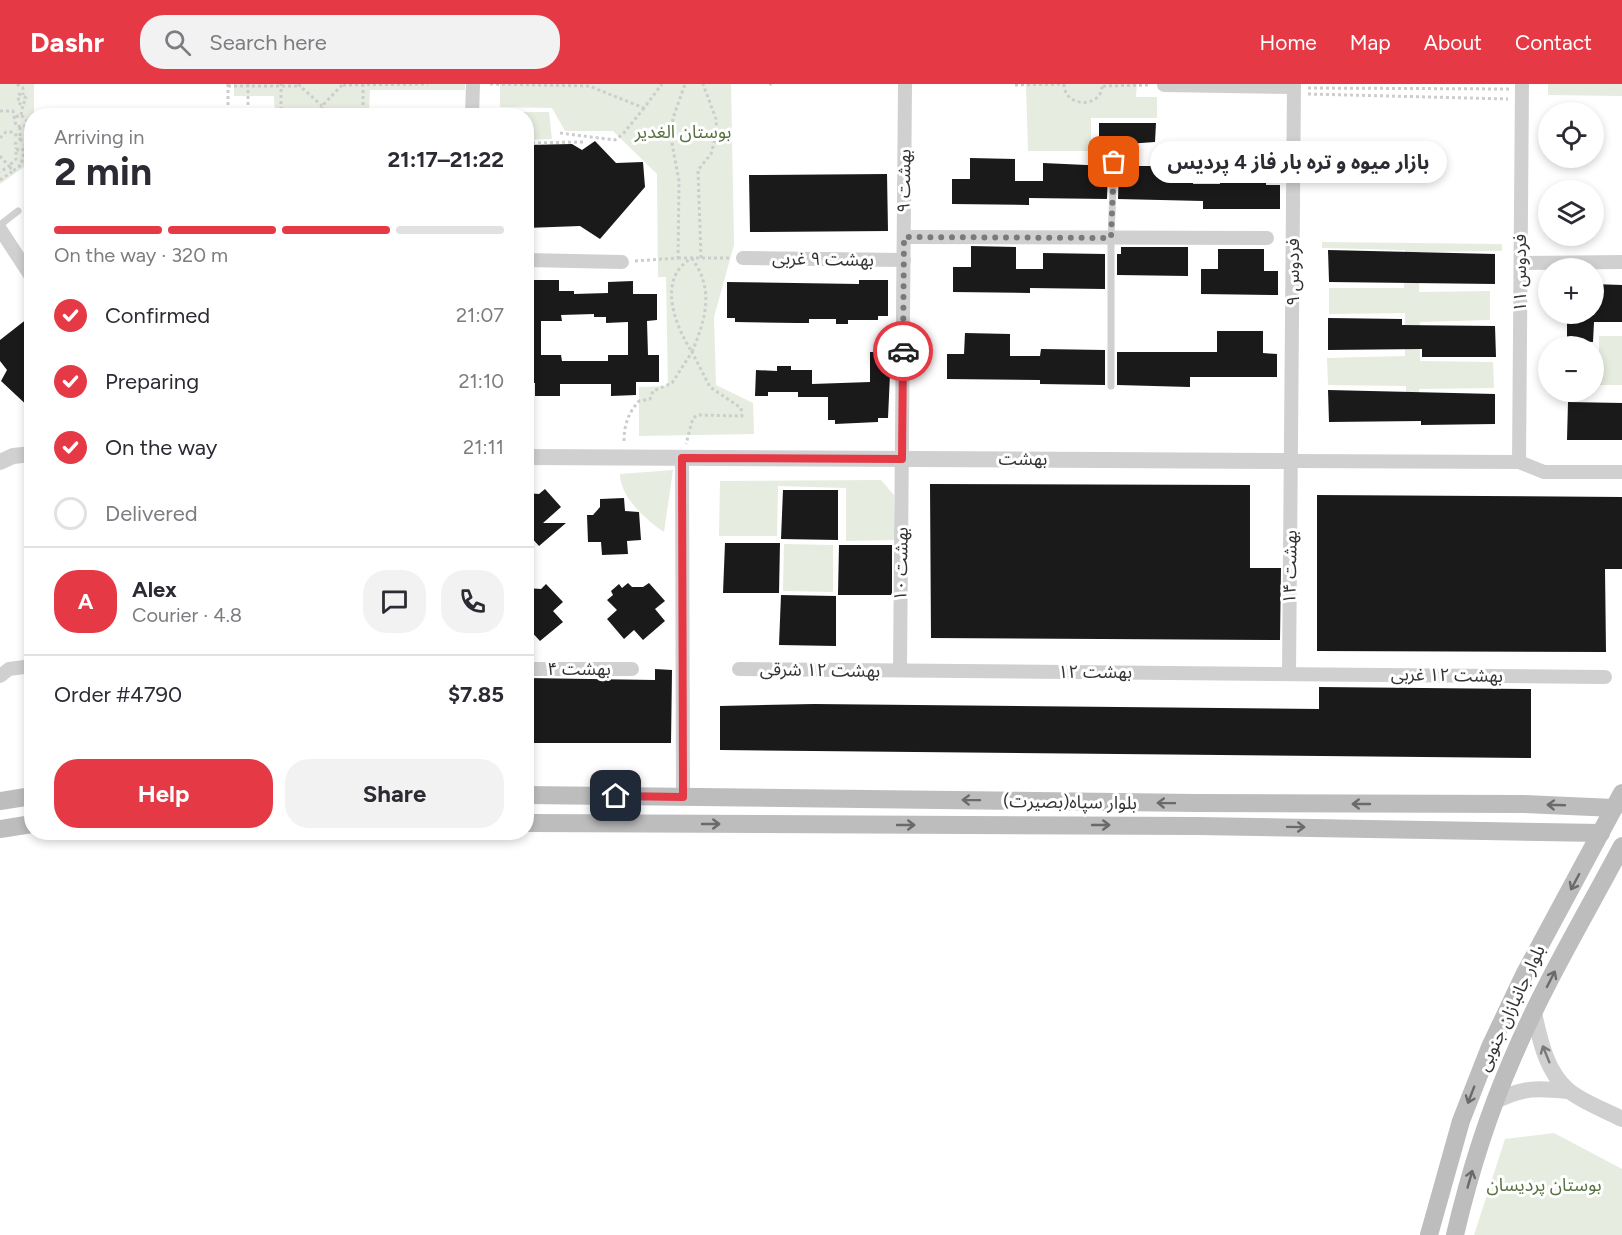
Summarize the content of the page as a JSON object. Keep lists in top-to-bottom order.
{
  "streets": {
    "main road": ["بلوار سپاه(بصیرت)", "بلوار جانبازان جنوبی"],
    "street": [
      "بهشت ۹",
      "بهشت ۹ غربی",
      "فردوس ۹",
      "فردوس ۱۱",
      "بهشت",
      "بهشت ۱۰",
      "بهشت ۱۴",
      "بهشت ۴",
      "بهشت ۱۲ شرقی",
      "بهشت ۱۲",
      "بهشت ۱۲ غربی"
    ]
  },
  "crossings": [
    ["بهشت ۹", "بهشت ۹ غربی"],
    ["بهشت ۹", "بهشت"],
    ["بهشت ۹", "بهشت ۱۰"],
    ["فردوس ۹", "بهشت"],
    ["فردوس ۹", "بهشت ۱۴"],
    ["فردوس ۱۱", "بهشت"],
    ["بهشت", "بهشت ۱۰"],
    ["بهشت", "بهشت ۱۴"],
    ["بهشت ۱۰", "بهشت ۱۲ شرقی"],
    ["بهشت ۱۰", "بهشت ۱۲"],
    ["بهشت ۱۴", "بهشت ۱۲"],
    ["بهشت ۱۴", "بهشت ۱۲ غربی"],
    ["بهشت ۱۲ شرقی", "بهشت ۱۲"],
    ["بهشت ۱۲", "بهشت ۱۲ غربی"],
    ["بلوار سپاه(بصیرت)", "بلوار جانبازان جنوبی"]
  ],
  "parks": ["بوستان الغدیر", "بوستان پردیسان"],
  "places": ["بازار میوه و تره بار فاز 4 پردیس"],
  "page": {
    "header": "Dashr",
    "search": "Search here",
    "nav": [
      "Home",
      "Map",
      "About",
      "Contact"
    ],
    "map_buttons": ["+", "−"],
    "heading": ["2 min", "Arriving in", "21:17–21:22"],
    "panel": [
      "Alex",
      "Courier · 4.8",
      "Order #4790",
      "$7.85"
    ],
    "bubble": "بازار میوه و تره بار فاز 4 پردیس",
    "bar": "On the way · 320 m",
    "list": [
      ["Confirmed", "21:07"],
      ["Preparing", "21:10"],
      ["On the way", "21:11"],
      "Delivered"
    ],
    "round": "A",
    "buttons": ["Help", "Share"]
  }
}
